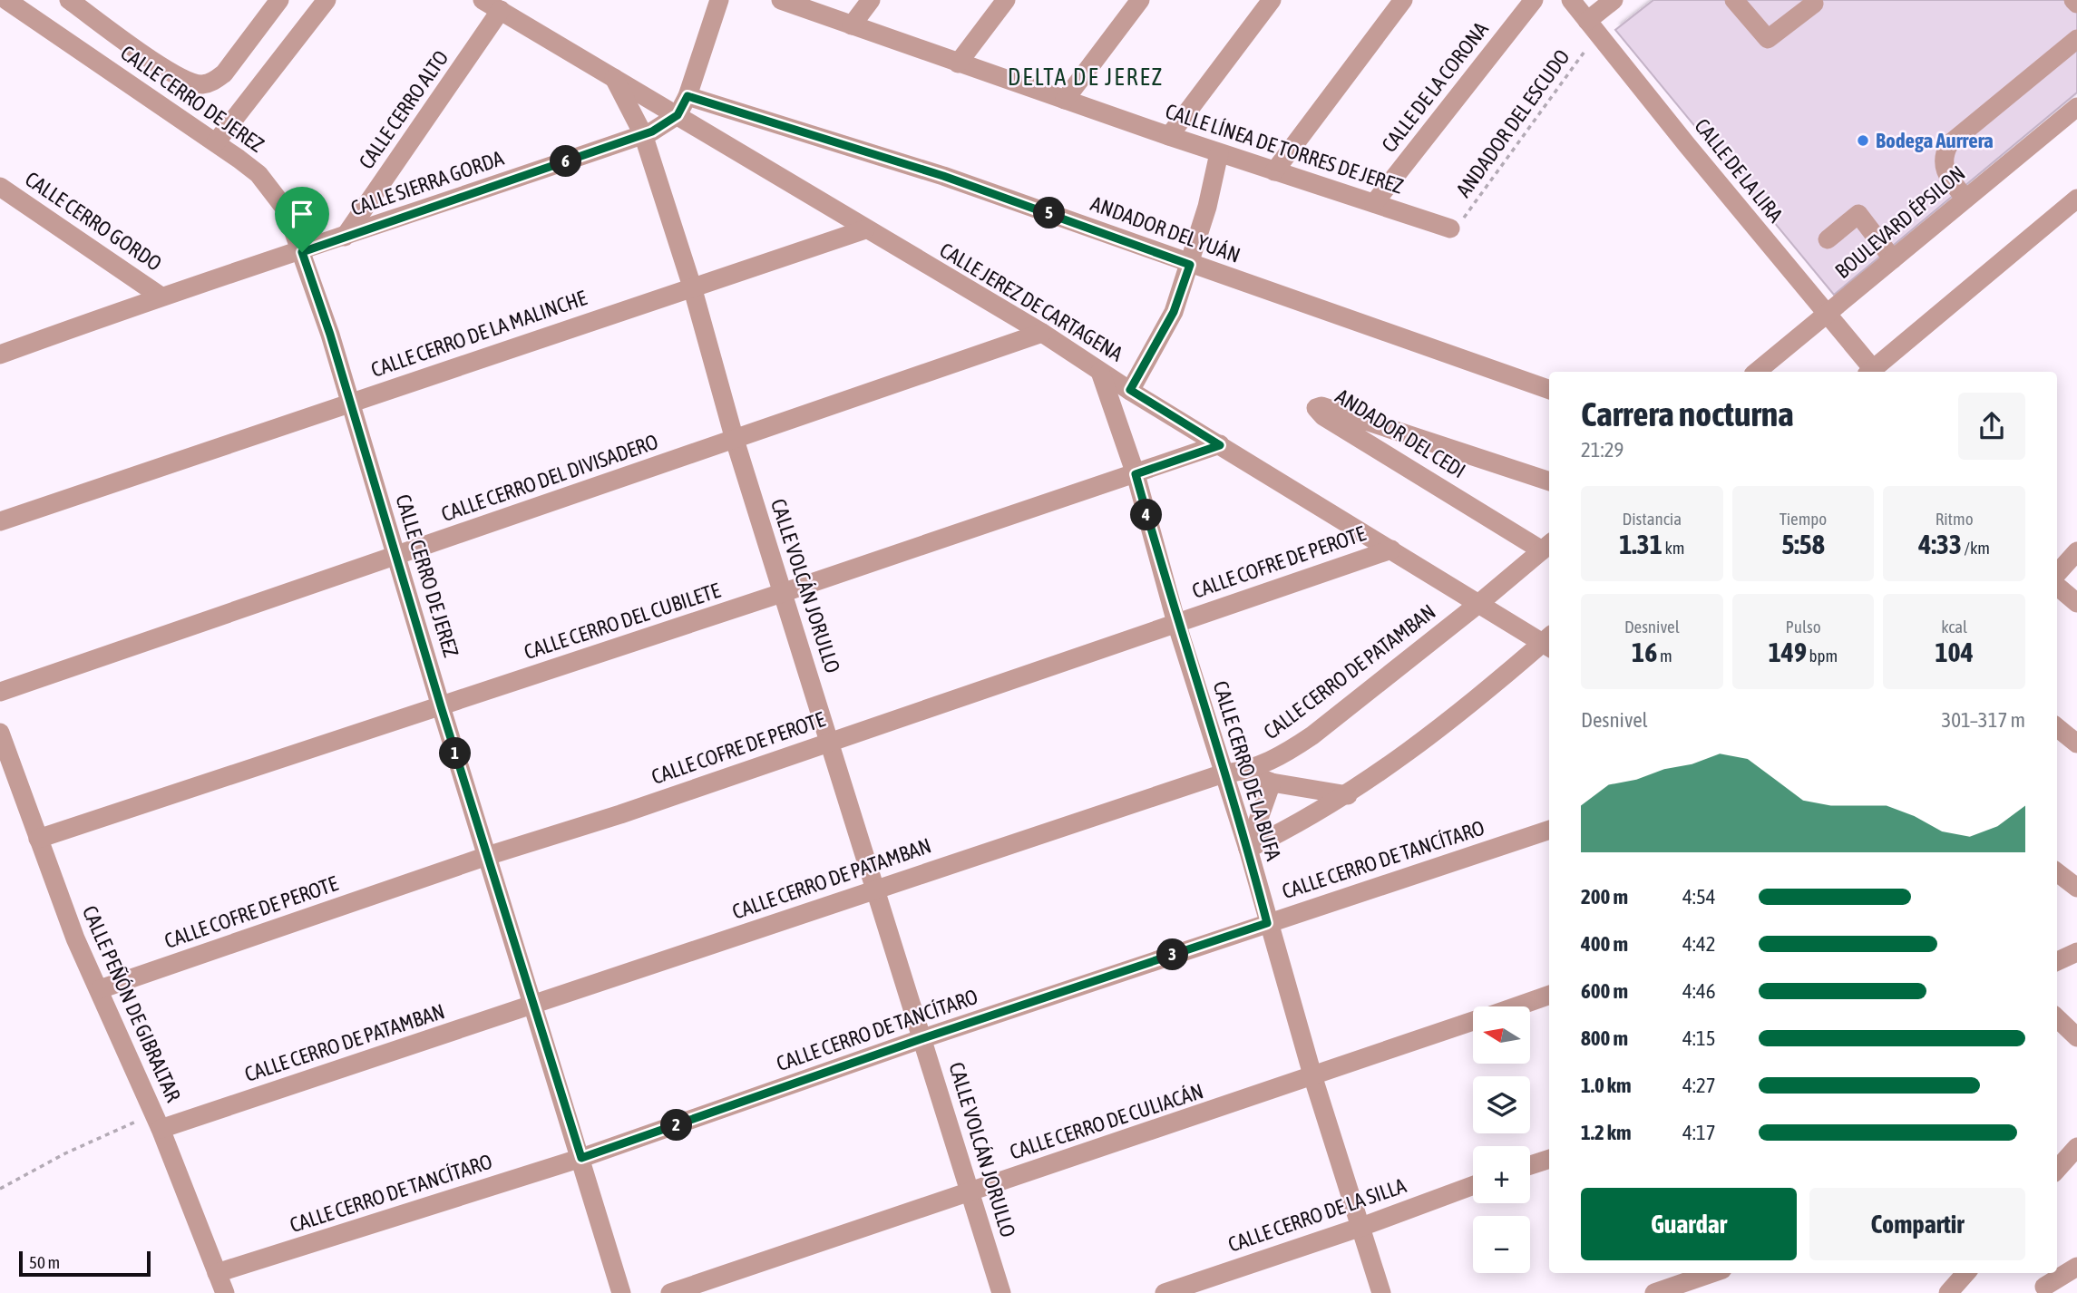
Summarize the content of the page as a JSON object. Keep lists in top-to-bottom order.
{
  "streets": {
    "street": [
      "CALLE DE LA CORONA",
      "CALLE CERRO DE JEREZ",
      "CALLE CERRO ALTO",
      "CALLE LÍNEA DE TORRES DE JEREZ",
      "CALLE DE LA LIRA",
      "CALLE SIERRA GORDA",
      "CALLE CERRO GORDO",
      "BOULEVARD ÉPSILON",
      "ANDADOR DEL YUÁN",
      "CALLE JEREZ DE CARTAGENA",
      "CALLE CERRO DE LA MALINCHE",
      "ANDADOR DEL CEDI",
      "CALLE CERRO DEL DIVISADERO",
      "CALLE COFRE DE PEROTE",
      "CALLE VOLCÁN JORULLO",
      "CALLE CERRO DEL CUBILETE",
      "CALLE CERRO DE PATAMBAN",
      "CALLE CERRO DE LA BUFA",
      "CALLE CERRO DE TANCÍTARO",
      "CALLE PEÑÓN DE GIBRALTAR",
      "CALLE CERRO DE CULIACÁN",
      "CALLE CERRO DE LA SILLA"
    ],
    "path": ["ANDADOR DEL ESCUDO"]
  },
  "crossings": [
    ["CALLE DE LA CORONA", "CALLE LÍNEA DE TORRES DE JEREZ"],
    ["CALLE CERRO DE JEREZ", "CALLE SIERRA GORDA"],
    ["CALLE CERRO DE JEREZ", "CALLE CERRO DE LA MALINCHE"],
    ["CALLE CERRO DE JEREZ", "CALLE CERRO DEL DIVISADERO"],
    ["CALLE CERRO DE JEREZ", "CALLE COFRE DE PEROTE"],
    ["CALLE CERRO DE JEREZ", "CALLE CERRO DEL CUBILETE"],
    ["CALLE CERRO DE JEREZ", "CALLE CERRO DE PATAMBAN"],
    ["CALLE CERRO DE JEREZ", "CALLE CERRO DE TANCÍTARO"],
    ["CALLE CERRO ALTO", "CALLE SIERRA GORDA"],
    ["CALLE CERRO ALTO", "CALLE JEREZ DE CARTAGENA"],
    ["ANDADOR DEL ESCUDO", "CALLE LÍNEA DE TORRES DE JEREZ"],
    ["ANDADOR DEL ESCUDO", "CALLE DE LA LIRA"],
    ["CALLE DE LA LIRA", "BOULEVARD ÉPSILON"],
    ["CALLE SIERRA GORDA", "CALLE CERRO GORDO"],
    ["CALLE SIERRA GORDA", "CALLE JEREZ DE CARTAGENA"],
    ["CALLE SIERRA GORDA", "CALLE VOLCÁN JORULLO"],
    ["CALLE JEREZ DE CARTAGENA", "CALLE CERRO DE LA MALINCHE"],
    ["CALLE JEREZ DE CARTAGENA", "CALLE CERRO DEL DIVISADERO"],
    ["CALLE JEREZ DE CARTAGENA", "CALLE COFRE DE PEROTE"],
    ["CALLE JEREZ DE CARTAGENA", "CALLE VOLCÁN JORULLO"],
    ["CALLE JEREZ DE CARTAGENA", "CALLE CERRO DEL CUBILETE"],
    ["CALLE JEREZ DE CARTAGENA", "CALLE CERRO DE PATAMBAN"],
    ["CALLE JEREZ DE CARTAGENA", "CALLE CERRO DE LA BUFA"],
    ["CALLE CERRO DE LA MALINCHE", "CALLE VOLCÁN JORULLO"],
    ["CALLE CERRO DEL DIVISADERO", "CALLE VOLCÁN JORULLO"],
    ["CALLE COFRE DE PEROTE", "CALLE VOLCÁN JORULLO"],
    ["CALLE COFRE DE PEROTE", "CALLE CERRO DE LA BUFA"],
    ["CALLE COFRE DE PEROTE", "CALLE PEÑÓN DE GIBRALTAR"],
    ["CALLE VOLCÁN JORULLO", "CALLE CERRO DEL CUBILETE"],
    ["CALLE VOLCÁN JORULLO", "CALLE CERRO DE PATAMBAN"],
    ["CALLE VOLCÁN JORULLO", "CALLE CERRO DE TANCÍTARO"],
    ["CALLE VOLCÁN JORULLO", "CALLE CERRO DE CULIACÁN"],
    ["CALLE CERRO DEL CUBILETE", "CALLE CERRO DE LA BUFA"],
    ["CALLE CERRO DEL CUBILETE", "CALLE PEÑÓN DE GIBRALTAR"],
    ["CALLE CERRO DE PATAMBAN", "CALLE CERRO DE LA BUFA"],
    ["CALLE CERRO DE PATAMBAN", "CALLE PEÑÓN DE GIBRALTAR"],
    ["CALLE CERRO DE LA BUFA", "CALLE CERRO DE TANCÍTARO"],
    ["CALLE CERRO DE LA BUFA", "CALLE CERRO DE CULIACÁN"],
    ["CALLE CERRO DE LA BUFA", "CALLE CERRO DE LA SILLA"],
    ["CALLE CERRO DE TANCÍTARO", "CALLE PEÑÓN DE GIBRALTAR"]
  ],
  "districts": ["DELTA DE JEREZ"],
  "places": ["Bodega Aurrera"],
  "scale_bar": "50 m",
  "north": "left",
  "page": {
    "pins": [
      "6",
      "5",
      "4",
      "1",
      "3",
      "2"
    ],
    "heading": ["Carrera nocturna", "21:29"],
    "stats": [
      ["Distancia", "1.31 km"],
      ["Tiempo", "5:58"],
      ["Ritmo", "4:33 /km"],
      ["Desnivel", "16 m"],
      ["Pulso", "149 bpm"],
      ["kcal", "104"]
    ],
    "chart": ["Desnivel", "301–317 m"],
    "list": [
      {
        "name": "200 m",
        "note": "4:54"
      },
      {
        "name": "400 m",
        "note": "4:42"
      },
      {
        "name": "600 m",
        "note": "4:46"
      },
      {
        "name": "800 m",
        "note": "4:15"
      },
      {
        "name": "1.0 km",
        "note": "4:27"
      },
      {
        "name": "1.2 km",
        "note": "4:17"
      }
    ],
    "map_buttons": ["+", "−"],
    "buttons": ["Guardar", "Compartir"],
    "scale": "50 m"
  }
}
